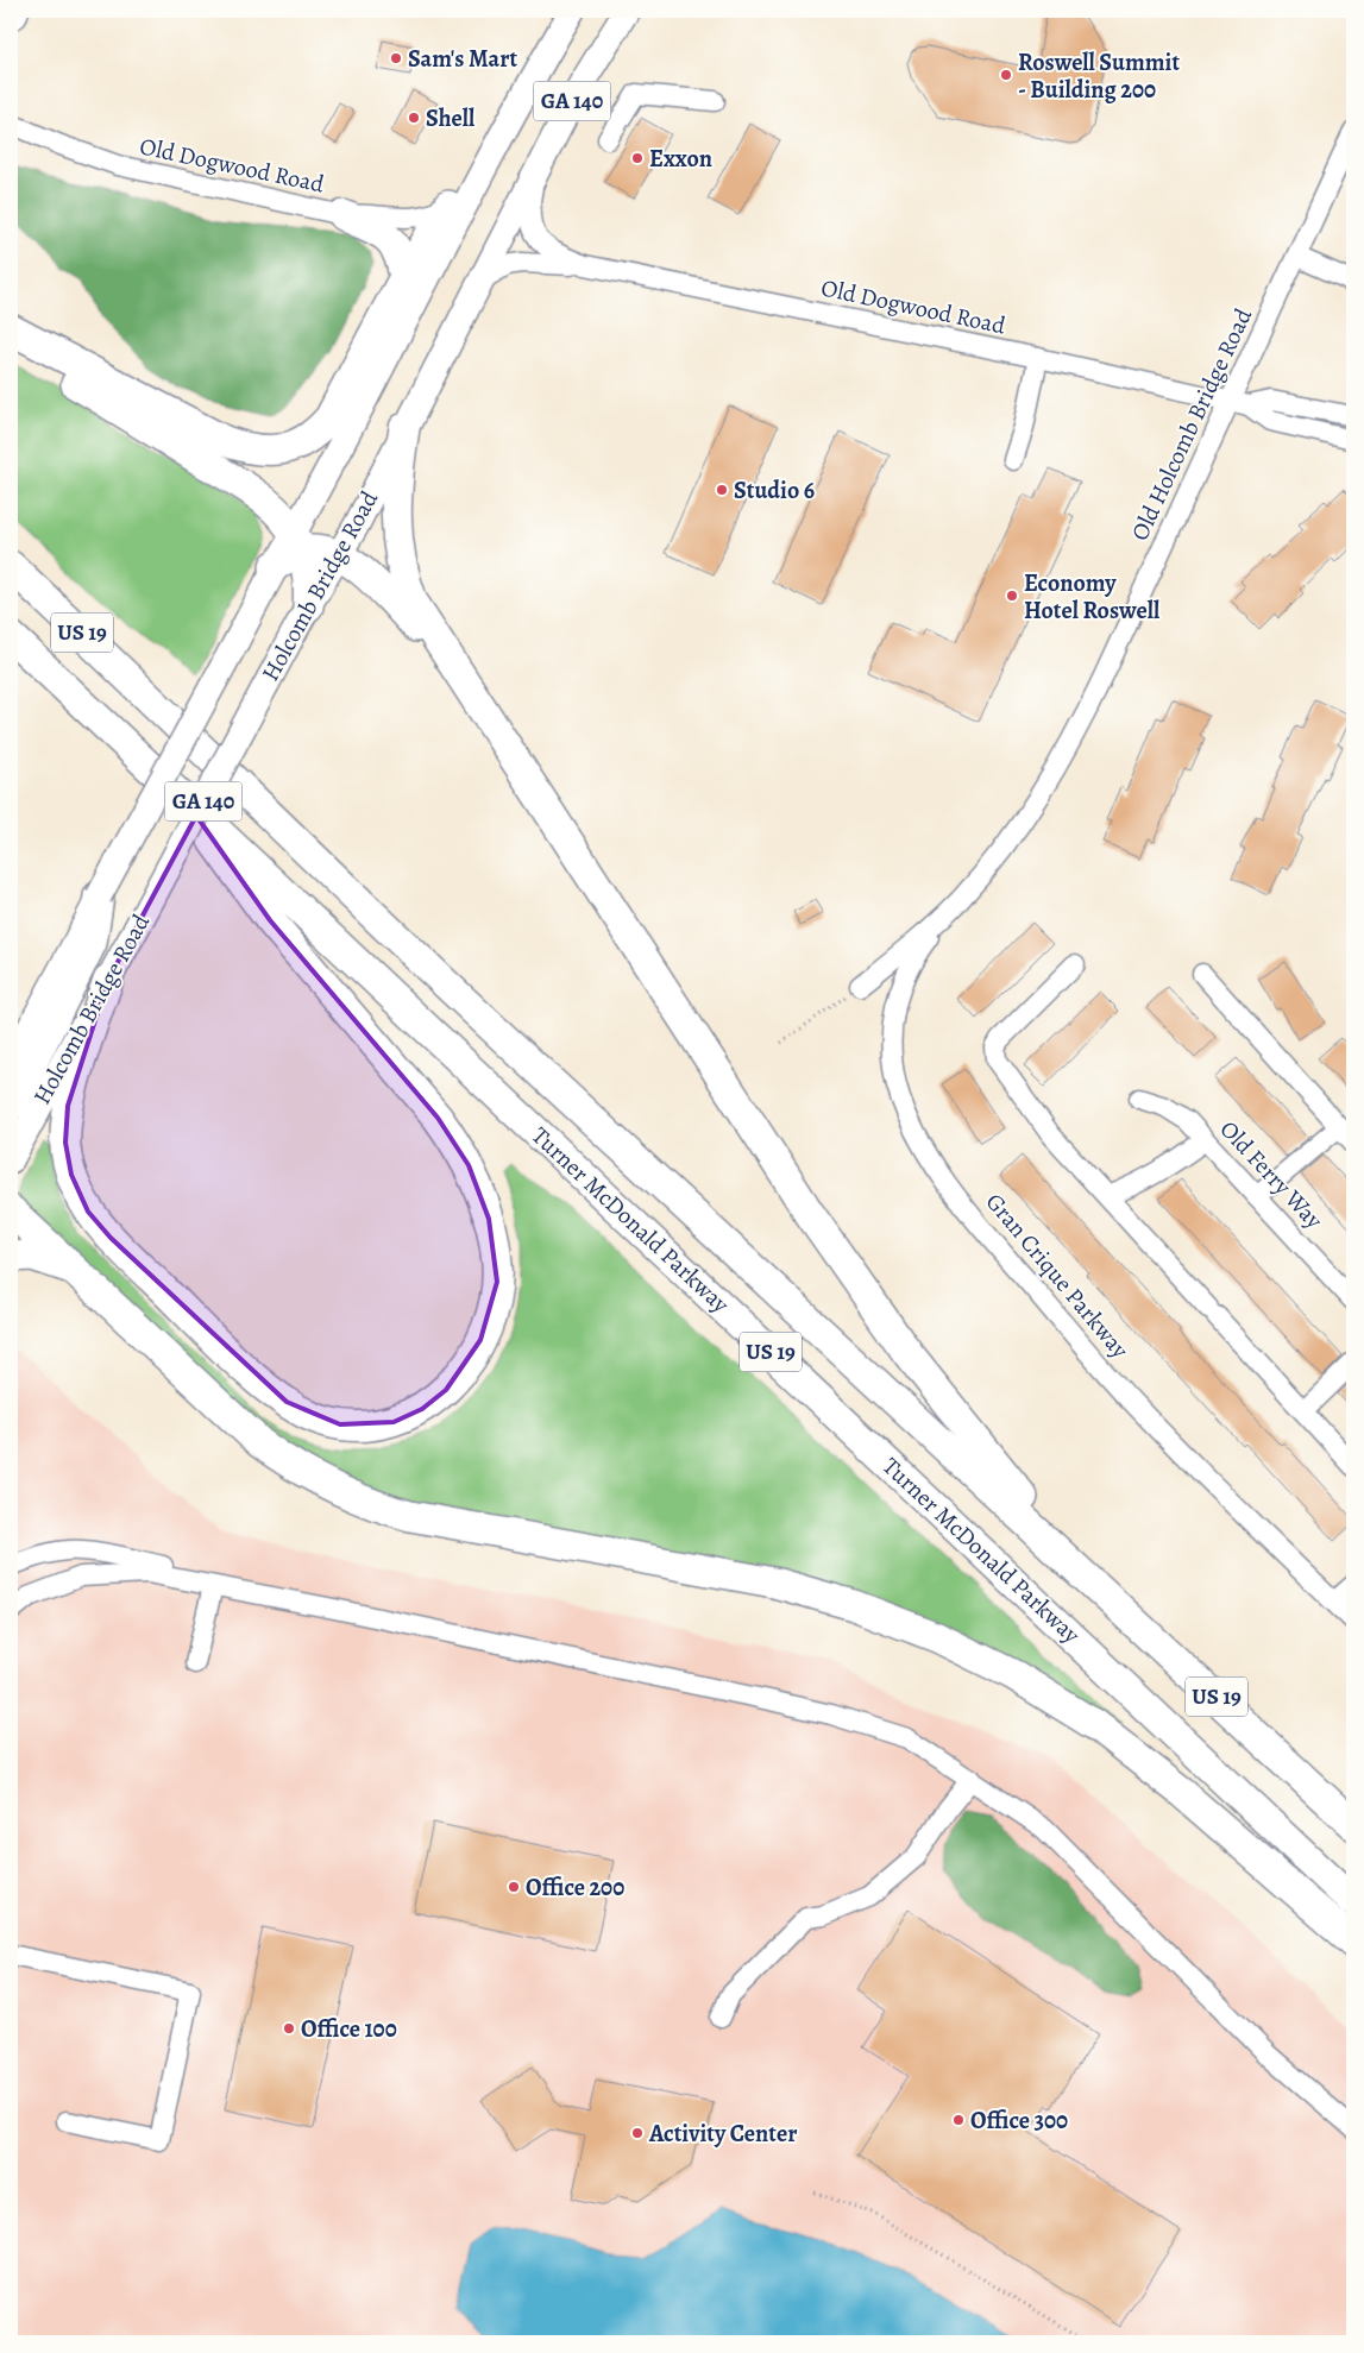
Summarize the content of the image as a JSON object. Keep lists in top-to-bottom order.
{
  "streets": {
    "highway": ["US 19", "Turner McDonald Parkway"],
    "main road": ["GA 140", "Holcomb Bridge Road"],
    "street": [
      "Old Dogwood Road",
      "Old Holcomb Bridge Road",
      "Old Ferry Way",
      "Gran Crique Parkway"
    ]
  },
  "crossings": [
    ["Old Dogwood Road", "Old Holcomb Bridge Road"],
    ["Old Dogwood Road", "Holcomb Bridge Road"],
    ["Old Holcomb Bridge Road", "Gran Crique Parkway"]
  ],
  "places": [
    "Sam's Mart",
    "Roswell Summit - Building 200",
    "Shell",
    "Exxon",
    "Studio 6",
    "Economy Hotel Roswell",
    "Office 200",
    "Office 100",
    "Office 300",
    "Activity Center"
  ]
}
